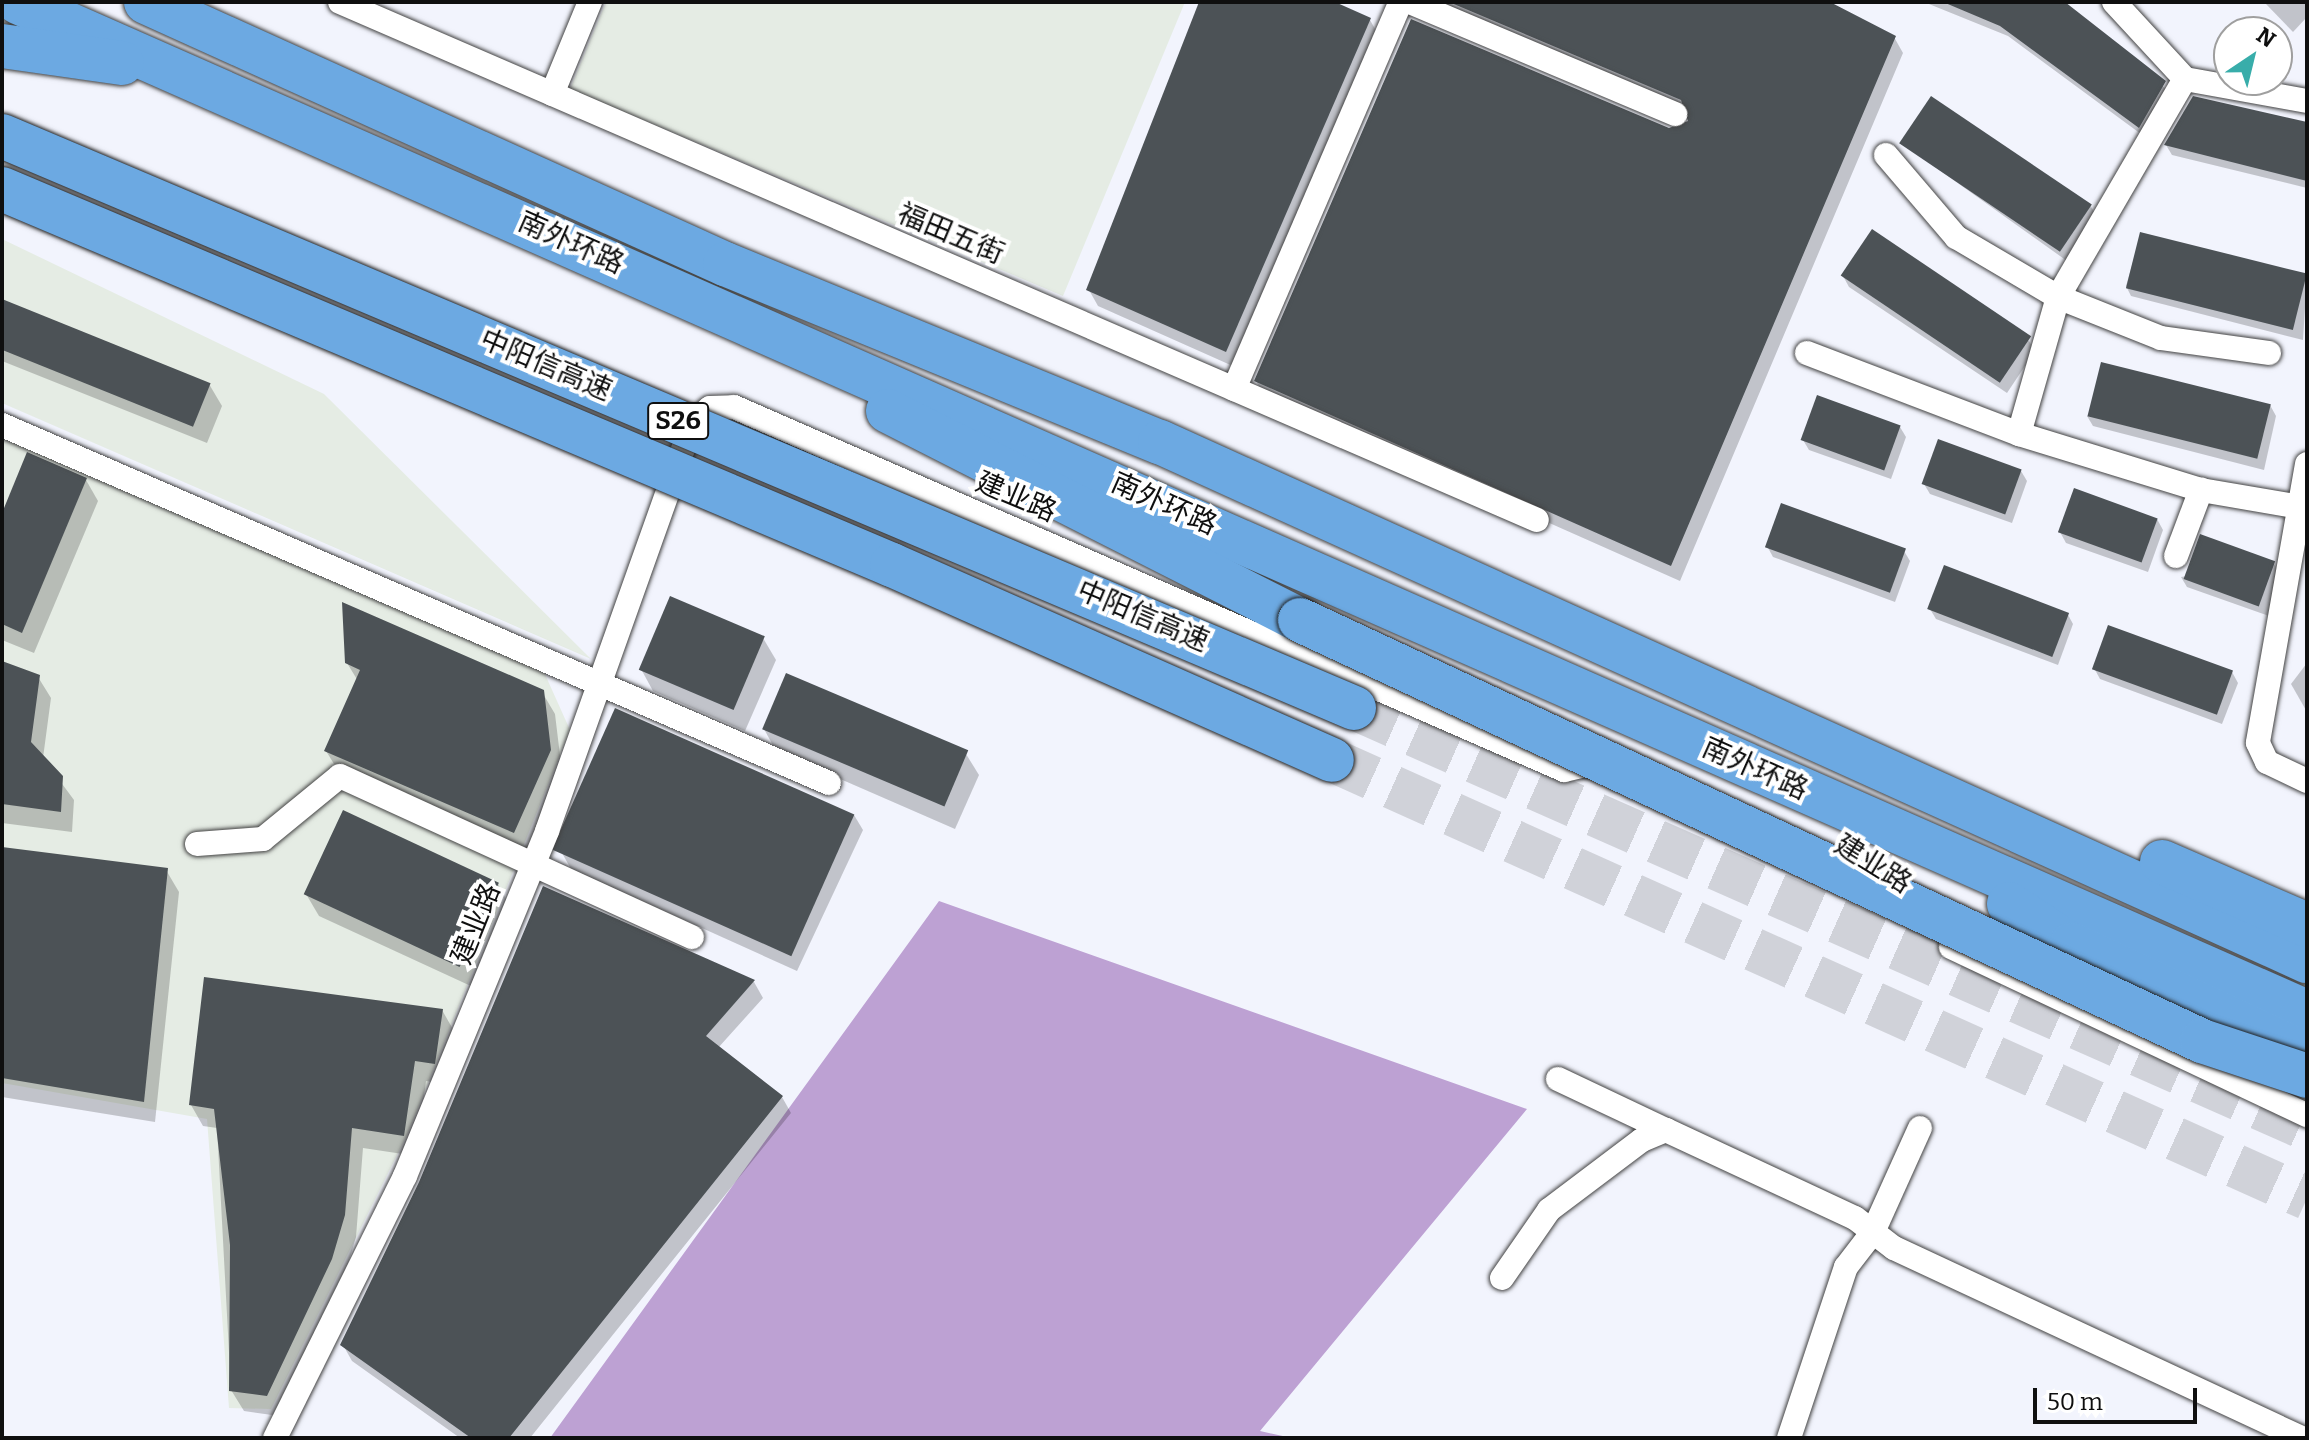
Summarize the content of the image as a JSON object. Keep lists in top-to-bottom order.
{
  "streets": {
    "highway": ["南外环路", "中阳信高速", "S26"],
    "street": ["福田五街", "建业路"]
  },
  "scale_bar": "50 m",
  "north": "top right"
}
